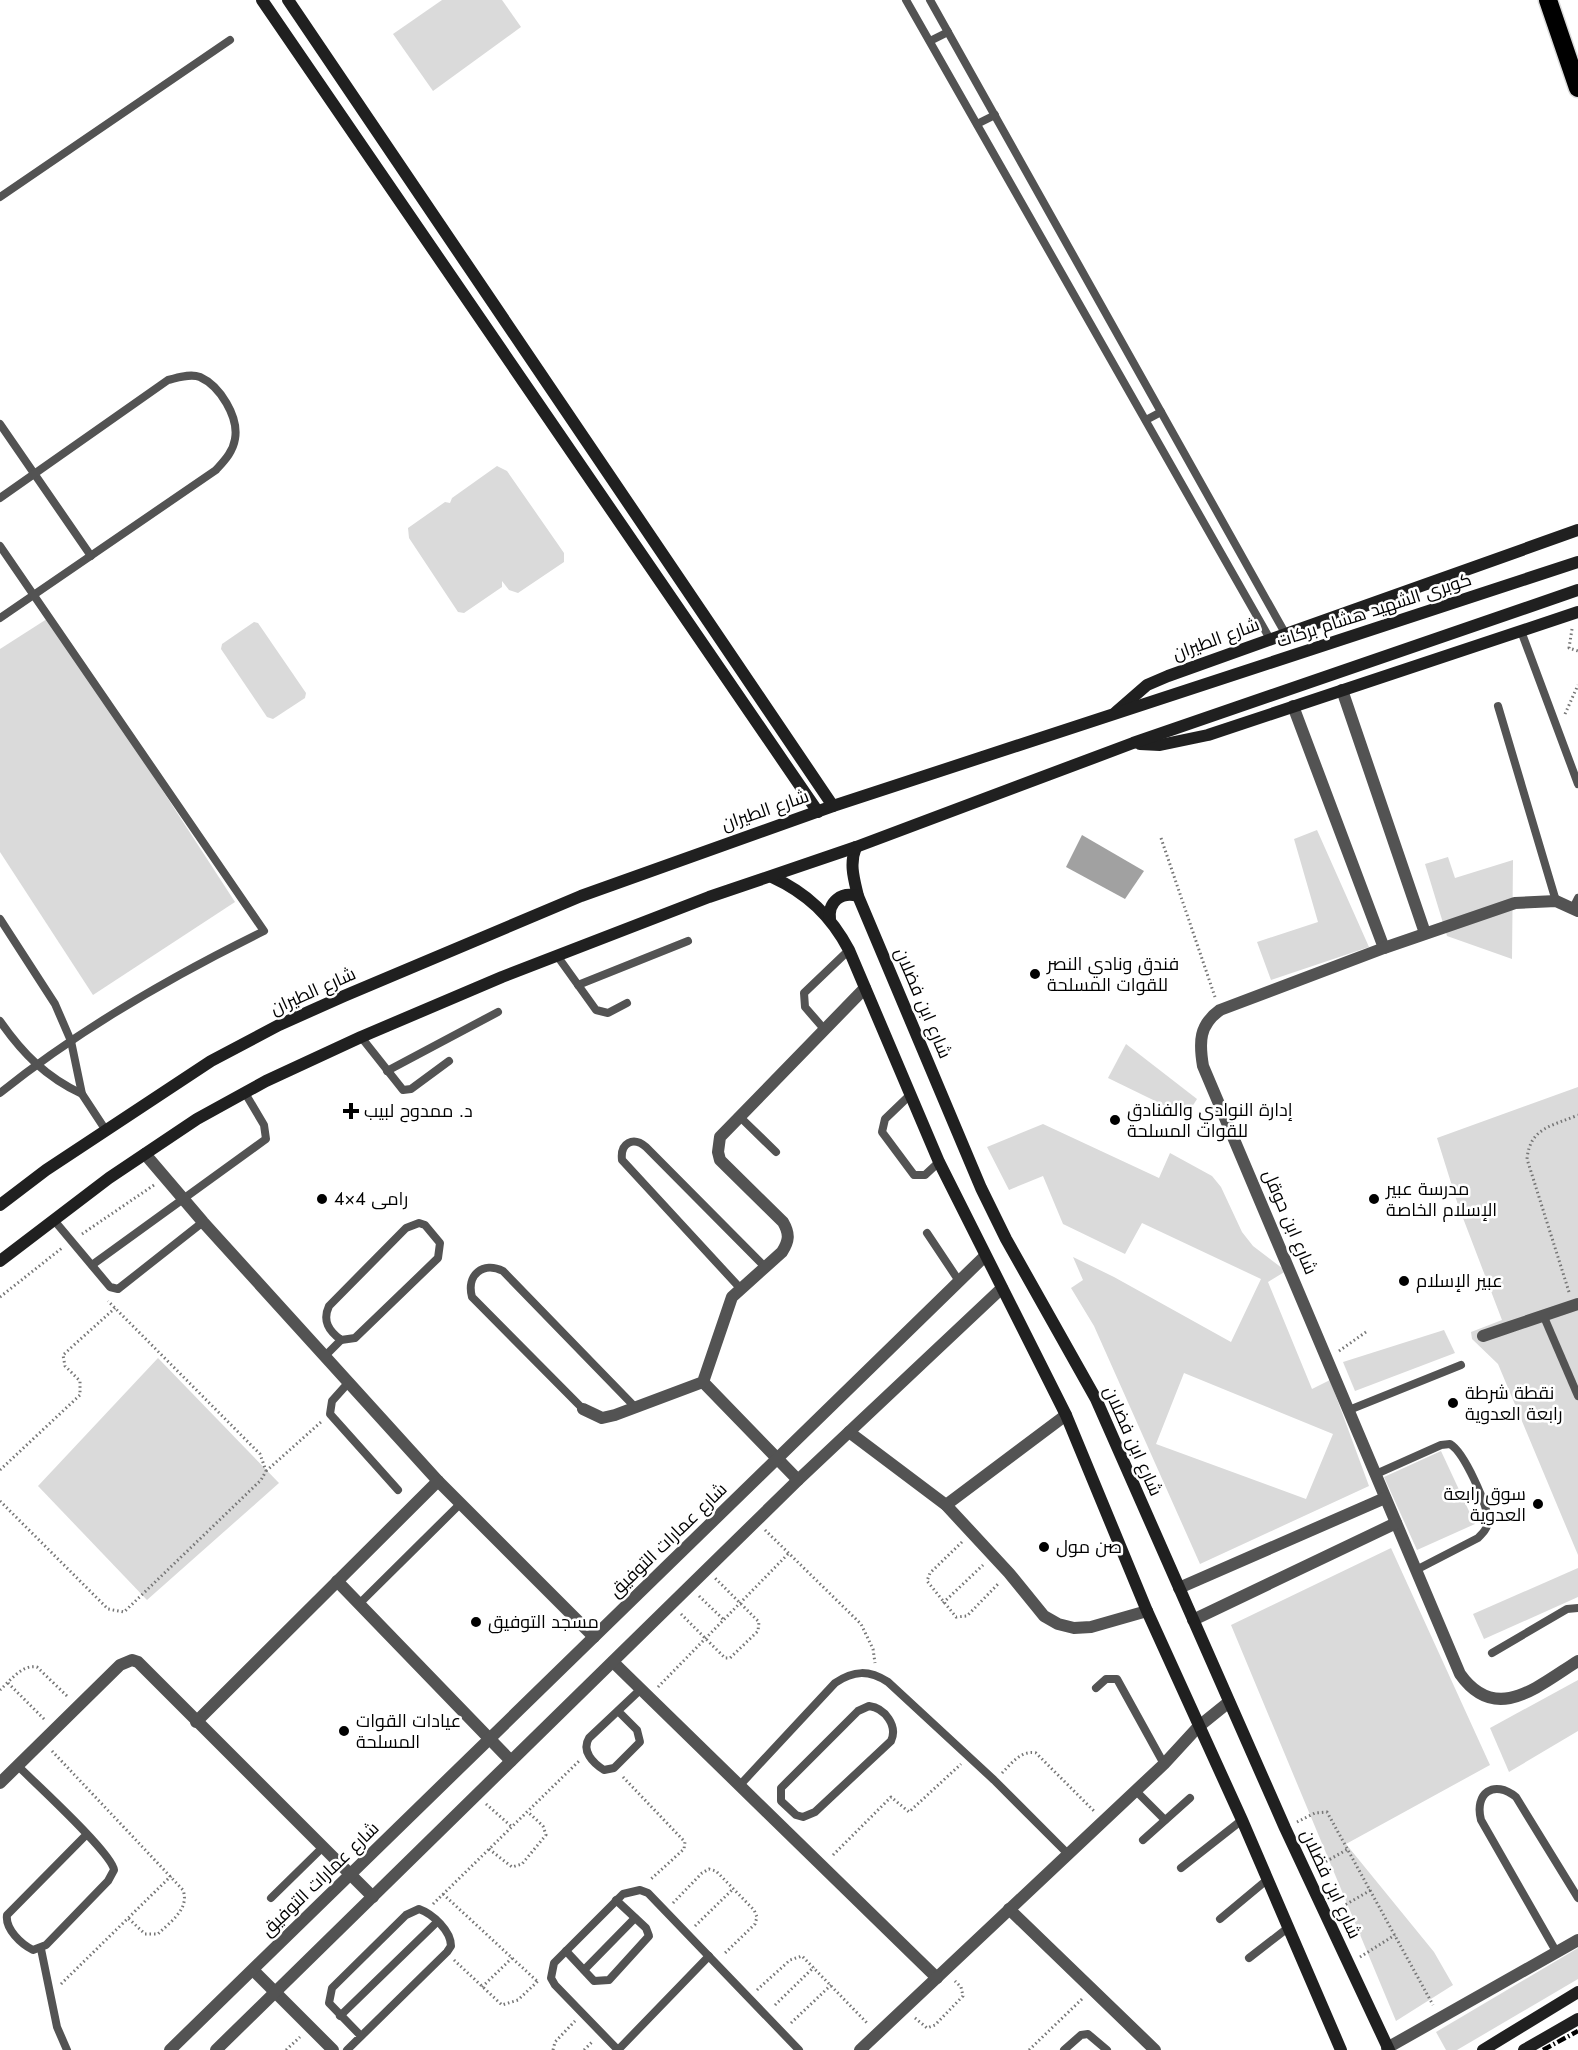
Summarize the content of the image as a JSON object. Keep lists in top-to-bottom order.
{
  "streets": {
    "street": [
      "كوبرى الشهيد هشام بركات",
      "شارع الطيران",
      "شارع ابن فضلان",
      "شارع ابن حوقل",
      "شارع عمارات التوفيق"
    ]
  },
  "crossings": [
    ["كوبرى الشهيد هشام بركات", "شارع الطيران"]
  ],
  "places": {
    "other": [
      "فندق ونادي النصر للقوات المسلحة",
      "إدارة النوادي والفنادق للقوات المسلحة",
      "رامى 4×4",
      "مدرسة عبير الإسلام الخاصة",
      "عبير الإسلام",
      "نقطة شرطة رابعة العدوية",
      "سوق رابعة العدوية",
      "صن مول",
      "مسجد التوفيق",
      "عيادات القوات المسلحة"
    ],
    "health": ["د. ممدوح لبيب"]
  }
}
